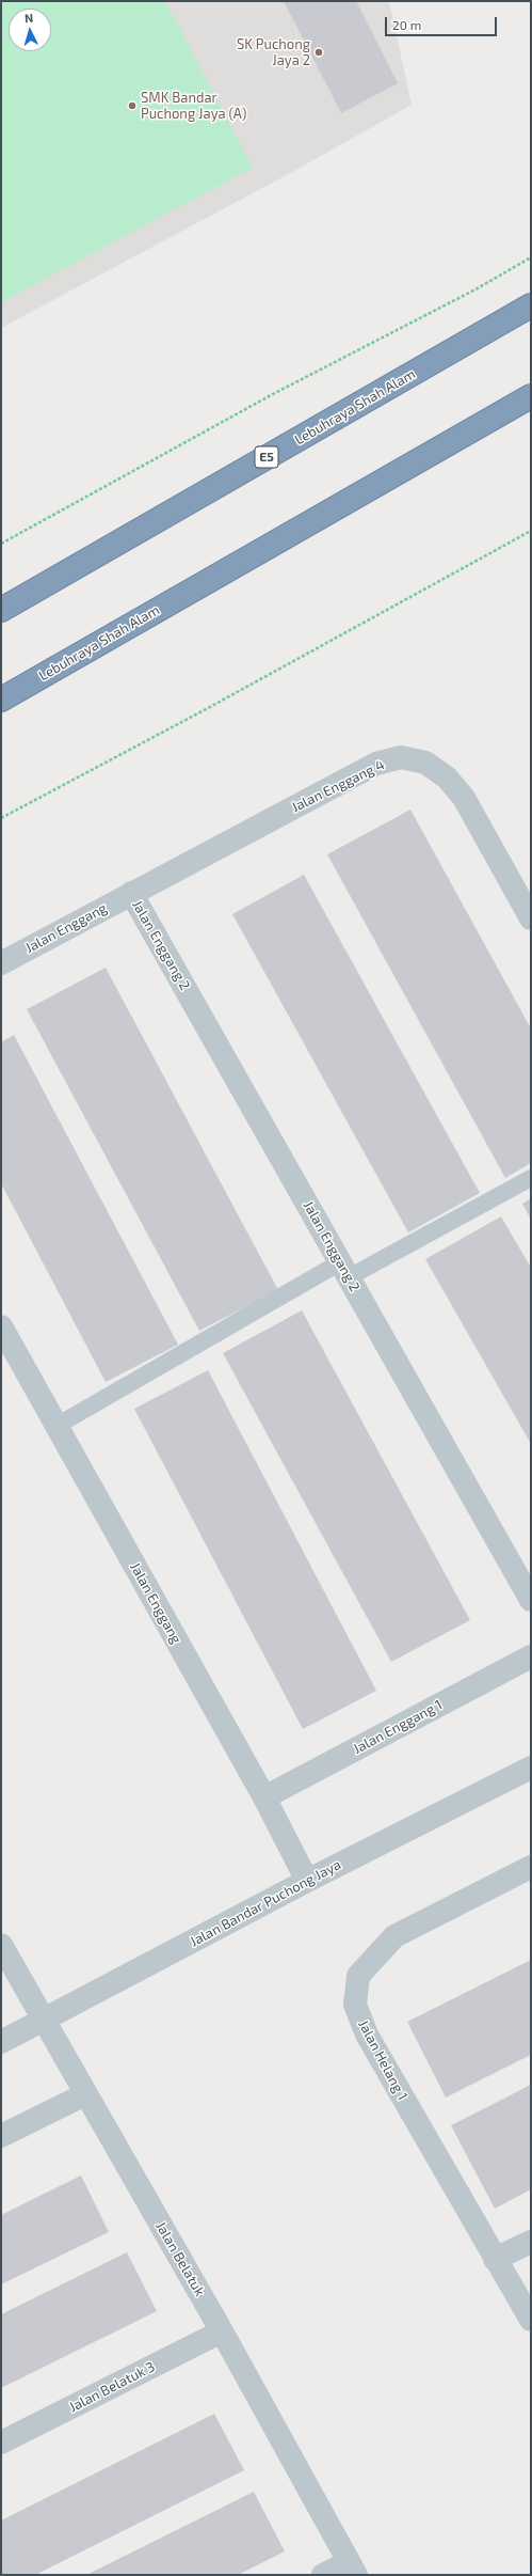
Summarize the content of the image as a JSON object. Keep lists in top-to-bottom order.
{
  "streets": {
    "highway": ["Lebuhraya Shah Alam", "E5"],
    "street": [
      "Jalan Enggang 4",
      "Jalan Enggang",
      "Jalan Enggang 2",
      "Jalan Enggang 1",
      "Jalan Bandar Puchong Jaya",
      "Jalan Helang 1",
      "Jalan Belatuk",
      "Jalan Belatuk 3"
    ]
  },
  "crossings": [
    ["Jalan Enggang 4", "Jalan Enggang"],
    ["Jalan Enggang 4", "Jalan Enggang 2"],
    ["Jalan Enggang", "Jalan Enggang 2"],
    ["Jalan Enggang", "Jalan Enggang 1"],
    ["Jalan Enggang", "Jalan Bandar Puchong Jaya"],
    ["Jalan Bandar Puchong Jaya", "Jalan Belatuk"],
    ["Jalan Belatuk", "Jalan Belatuk 3"]
  ],
  "places": ["SK Puchong Jaya 2", "SMK Bandar Puchong Jaya (A)"],
  "scale_bar": "20 m",
  "north": "top"
}
